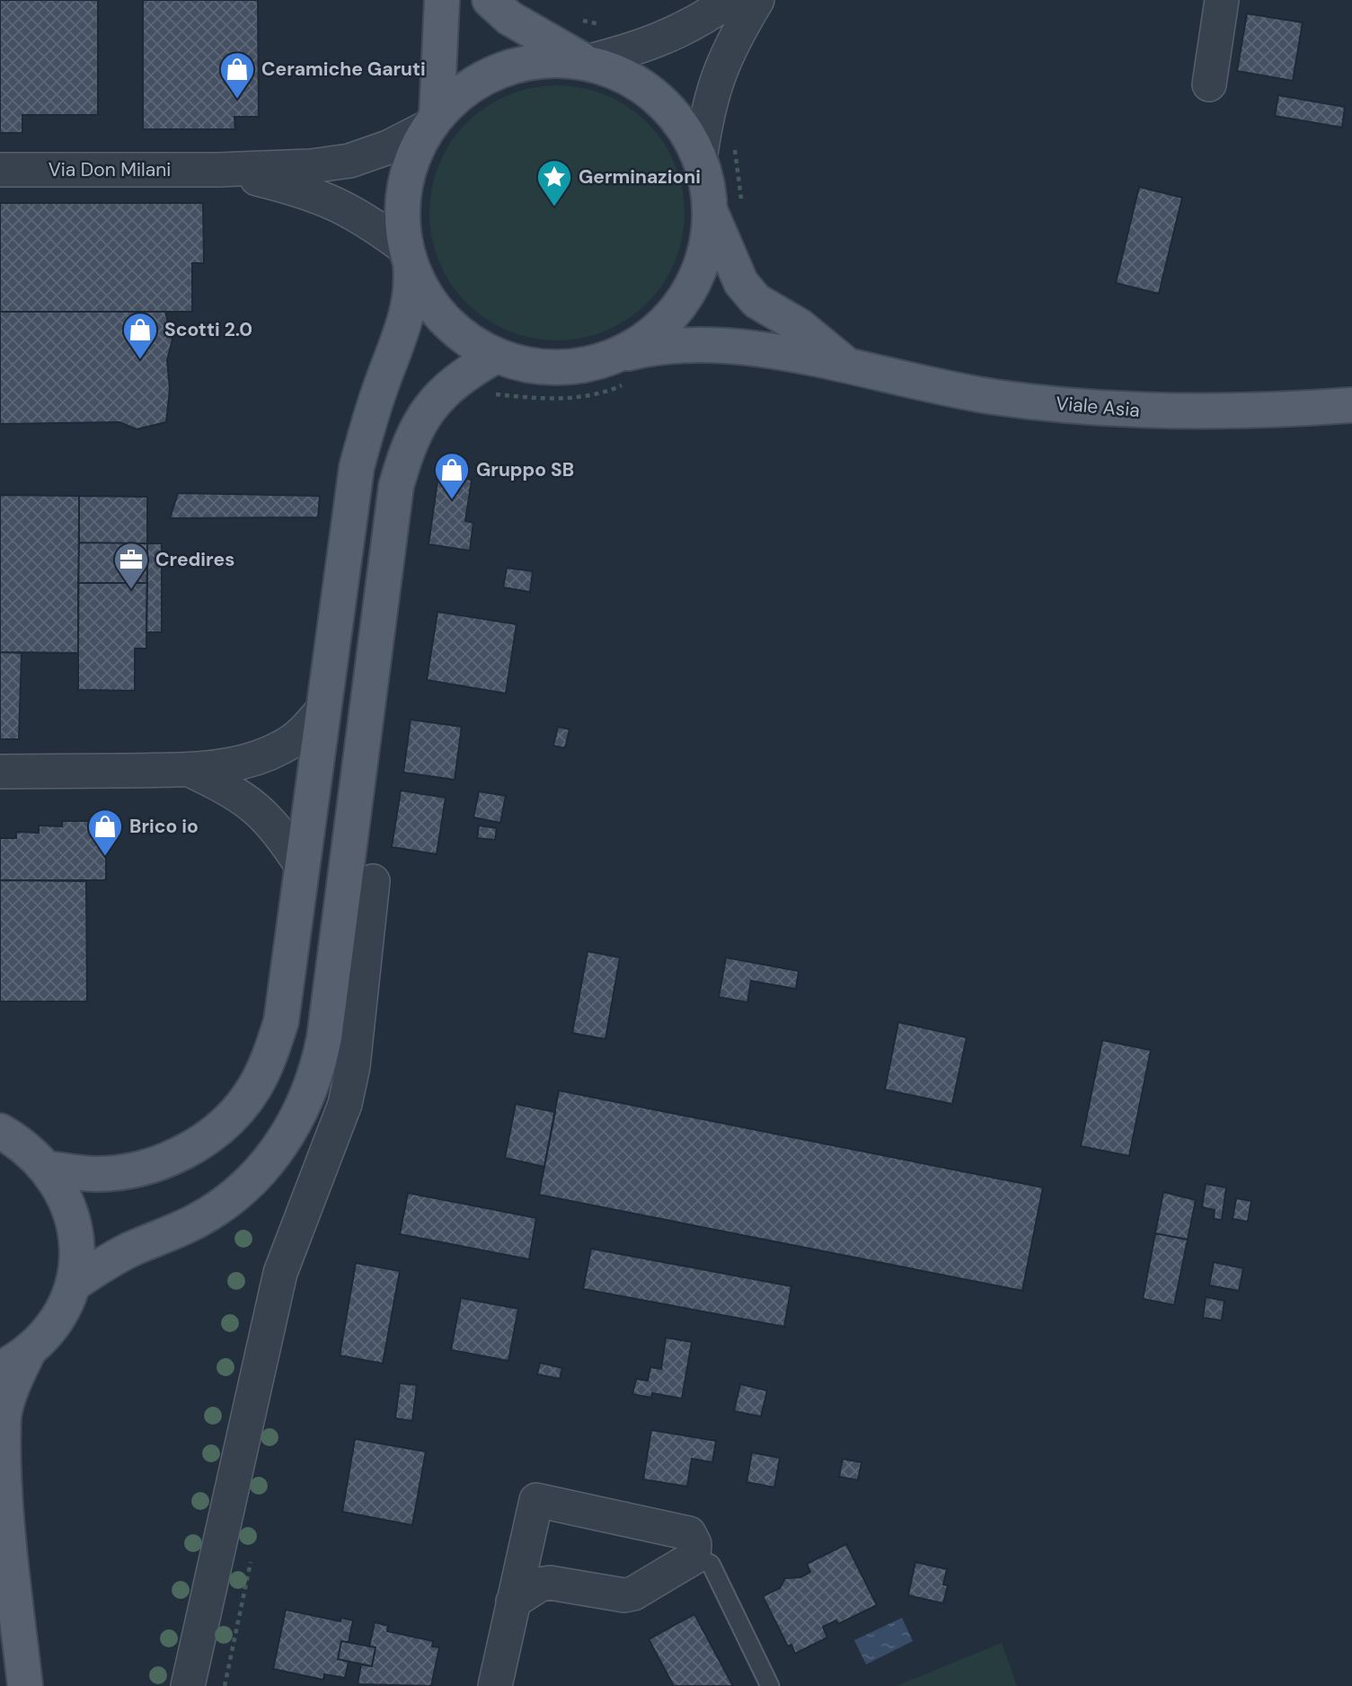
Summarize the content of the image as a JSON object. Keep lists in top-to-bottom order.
{
  "streets": {
    "main road": ["Viale Asia"],
    "street": ["Via Don Milani"]
  },
  "places": {
    "shop": [
      "Ceramiche Garuti",
      "Scotti 2.0",
      "Gruppo SB",
      "Brico io"
    ],
    "place": ["Germinazioni"],
    "office": ["Credires"]
  }
}
